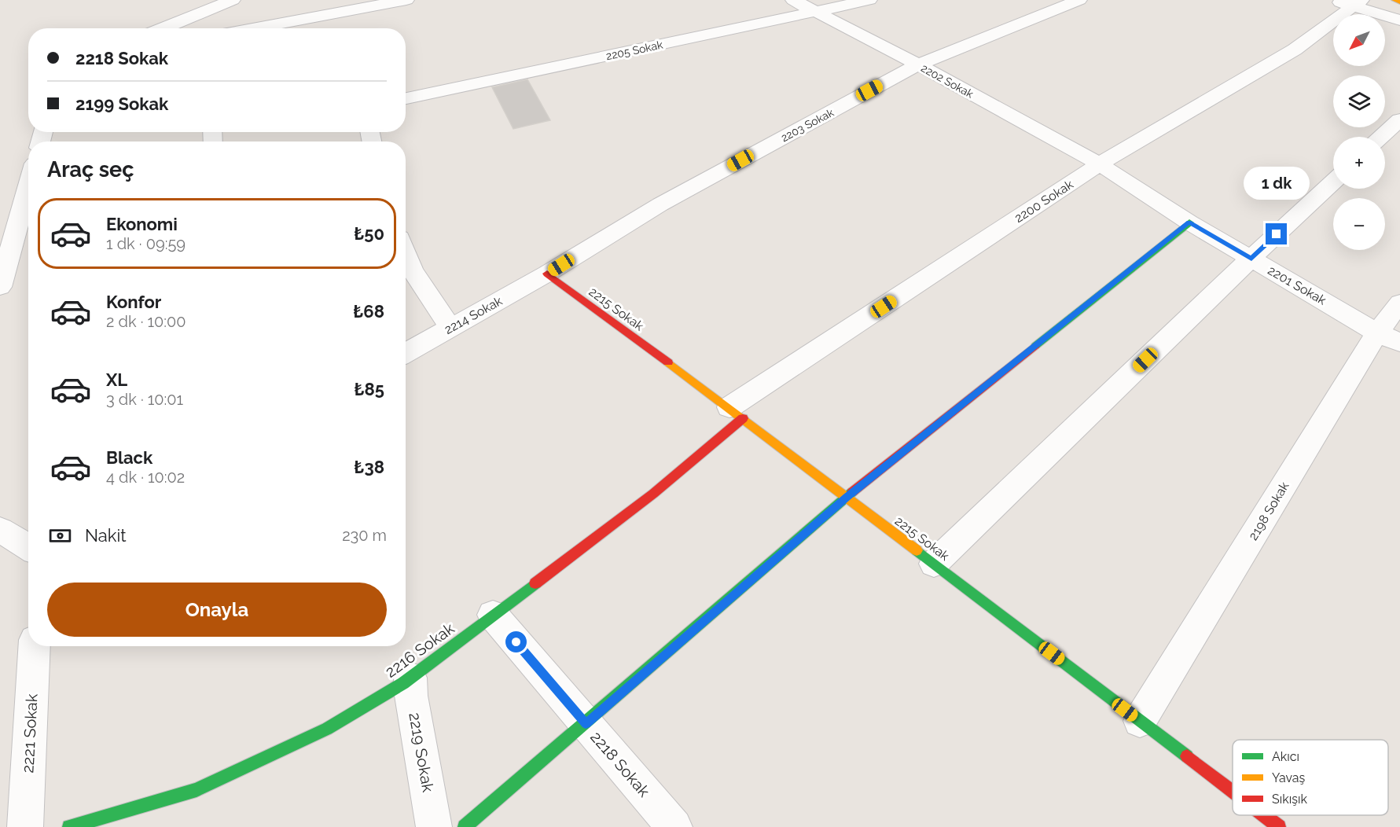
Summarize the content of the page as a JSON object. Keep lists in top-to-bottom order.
{
  "streets": {
    "street": [
      "2205 Sokak",
      "2202 Sokak",
      "2203 Sokak",
      "2200 Sokak",
      "2201 Sokak",
      "2215 Sokak",
      "2214 Sokak",
      "2198 Sokak",
      "2216 Sokak",
      "2221 Sokak",
      "2219 Sokak",
      "2218 Sokak"
    ]
  },
  "crossings": [
    ["2205 Sokak", "2202 Sokak"],
    ["2202 Sokak", "2203 Sokak"],
    ["2202 Sokak", "2200 Sokak"],
    ["2202 Sokak", "2201 Sokak"],
    ["2203 Sokak", "2215 Sokak"],
    ["2203 Sokak", "2214 Sokak"],
    ["2200 Sokak", "2201 Sokak"],
    ["2200 Sokak", "2215 Sokak"],
    ["2200 Sokak", "2216 Sokak"],
    ["2201 Sokak", "2198 Sokak"],
    ["2215 Sokak", "2214 Sokak"],
    ["2215 Sokak", "2198 Sokak"],
    ["2215 Sokak", "2216 Sokak"],
    ["2216 Sokak", "2219 Sokak"],
    ["2216 Sokak", "2218 Sokak"]
  ],
  "legend": ["Akıcı", "Yavaş", "Sıkışık"],
  "north": "bottom left",
  "page": {
    "map_buttons": ["+", "−"],
    "banner": ["2218 Sokak", "2199 Sokak"],
    "heading": "Araç seç",
    "bubble": "1 dk",
    "list": [
      {
        "name": "Ekonomi",
        "note": "1 dk · 09:59",
        "value": "₺50"
      },
      {
        "name": "Konfor",
        "note": "2 dk · 10:00",
        "value": "₺68"
      },
      {
        "name": "XL",
        "note": "3 dk · 10:01",
        "value": "₺85"
      },
      {
        "name": "Black",
        "note": "4 dk · 10:02",
        "value": "₺38"
      }
    ],
    "pay": ["Nakit", "230 m"],
    "buttons": "Onayla"
  }
}
